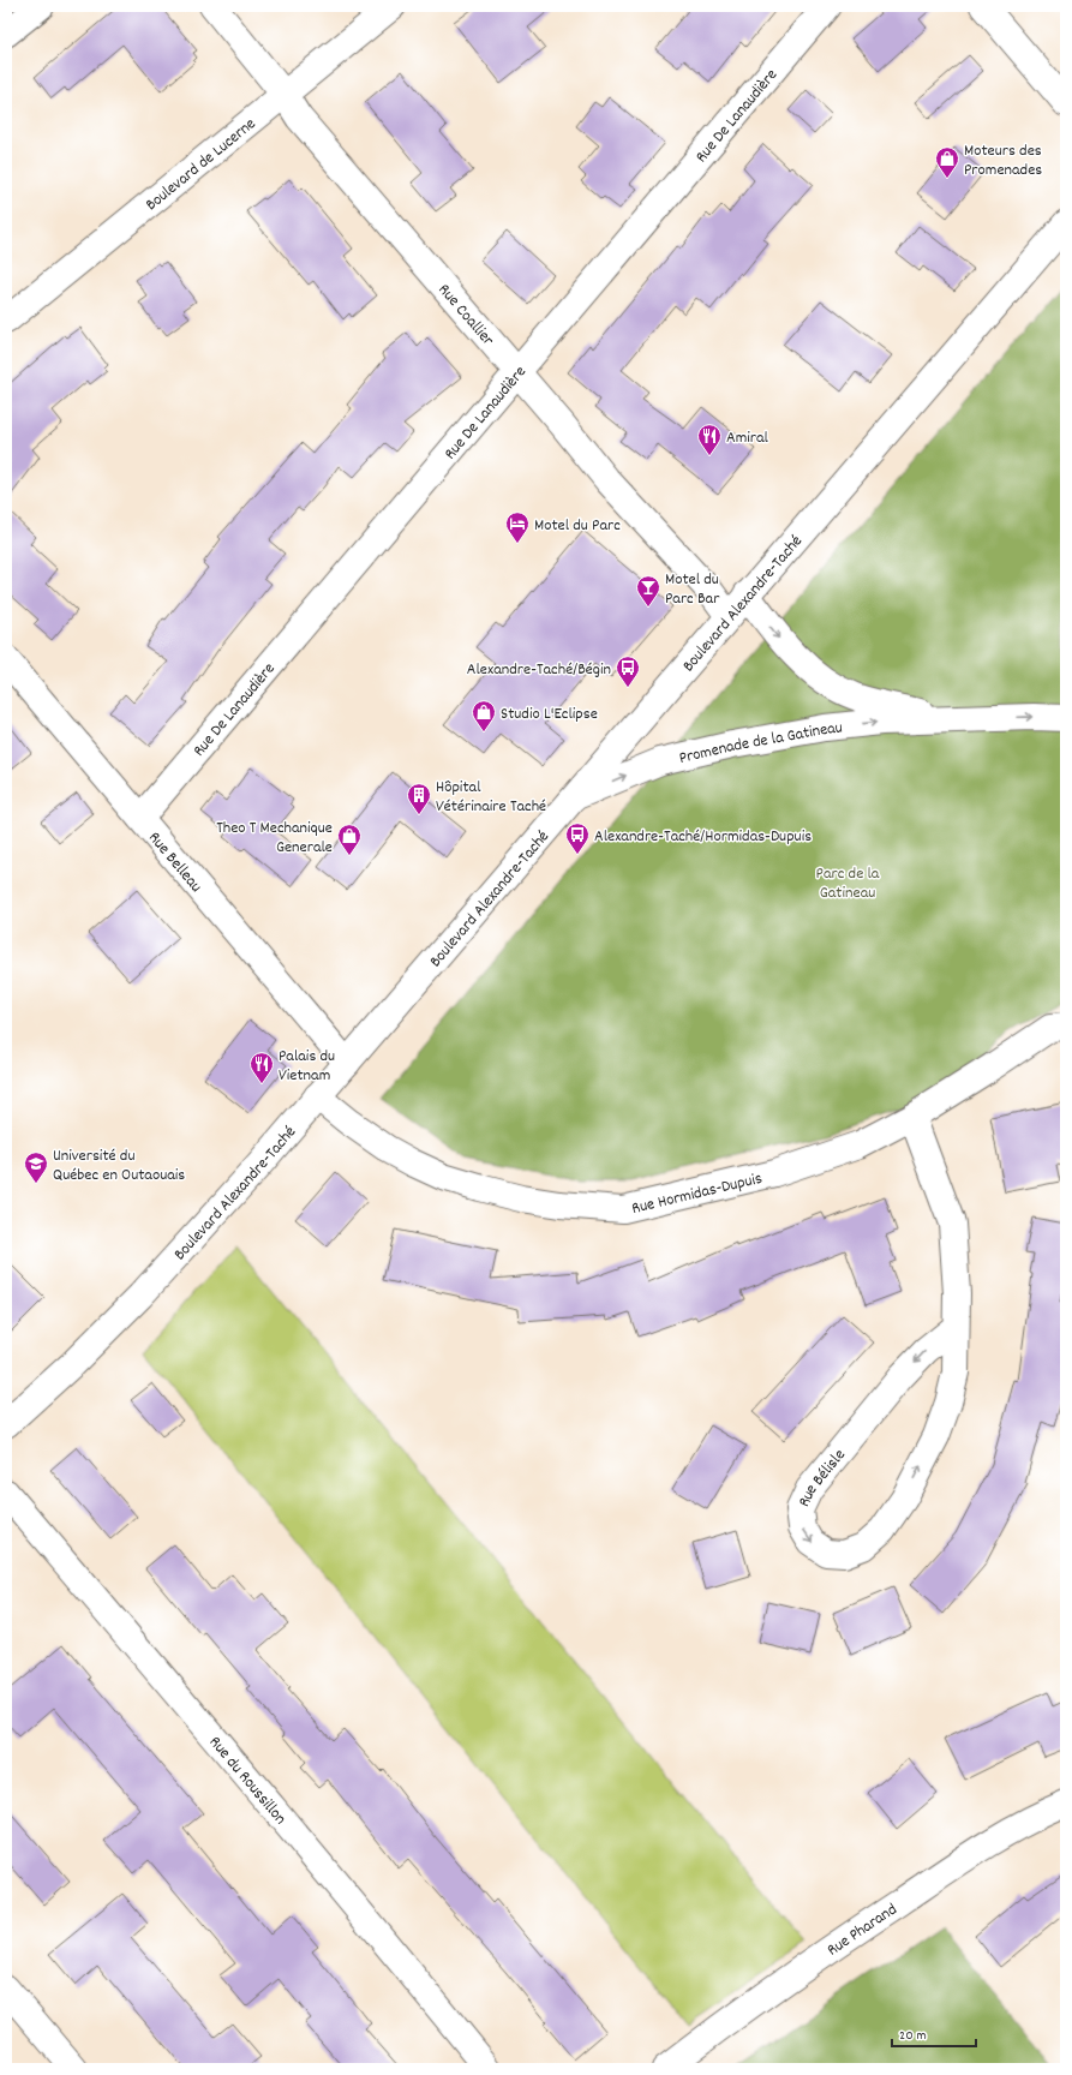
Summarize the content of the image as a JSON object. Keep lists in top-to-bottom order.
{
  "streets": {
    "street": [
      "Rue De Lanaudière",
      "Boulevard de Lucerne",
      "Rue Coallier",
      "Boulevard Alexandre-Taché",
      "Promenade de la Gatineau",
      "Rue Belleau",
      "Rue Hormidas-Dupuis",
      "Rue Bélisle",
      "Rue du Roussillon",
      "Rue Pharand"
    ]
  },
  "crossings": [
    ["Rue De Lanaudière", "Rue Coallier"],
    ["Rue De Lanaudière", "Rue Belleau"],
    ["Boulevard de Lucerne", "Rue Coallier"],
    ["Rue Coallier", "Boulevard Alexandre-Taché"],
    ["Boulevard Alexandre-Taché", "Promenade de la Gatineau"],
    ["Boulevard Alexandre-Taché", "Rue Belleau"],
    ["Boulevard Alexandre-Taché", "Rue Hormidas-Dupuis"],
    ["Rue Hormidas-Dupuis", "Rue Bélisle"]
  ],
  "one_way": ["Promenade de la Gatineau"],
  "parks": ["Parc de la Gatineau"],
  "places": {
    "shop": ["Moteurs des Promenades", "Studio L'Eclipse", "Theo T Mechanique Generale"],
    "restaurant": ["Amiral", "Palais du Vietnam"],
    "hotel": ["Motel du Parc"],
    "bar": ["Motel du Parc Bar"],
    "bus stop": ["Alexandre-Taché/Bégin", "Alexandre-Taché/Hormidas-Dupuis"],
    "building": ["Hôpital Vétérinaire Taché"],
    "school or university": ["Université du Québec en Outaouais"]
  },
  "scale_bar": "20 m"
}
